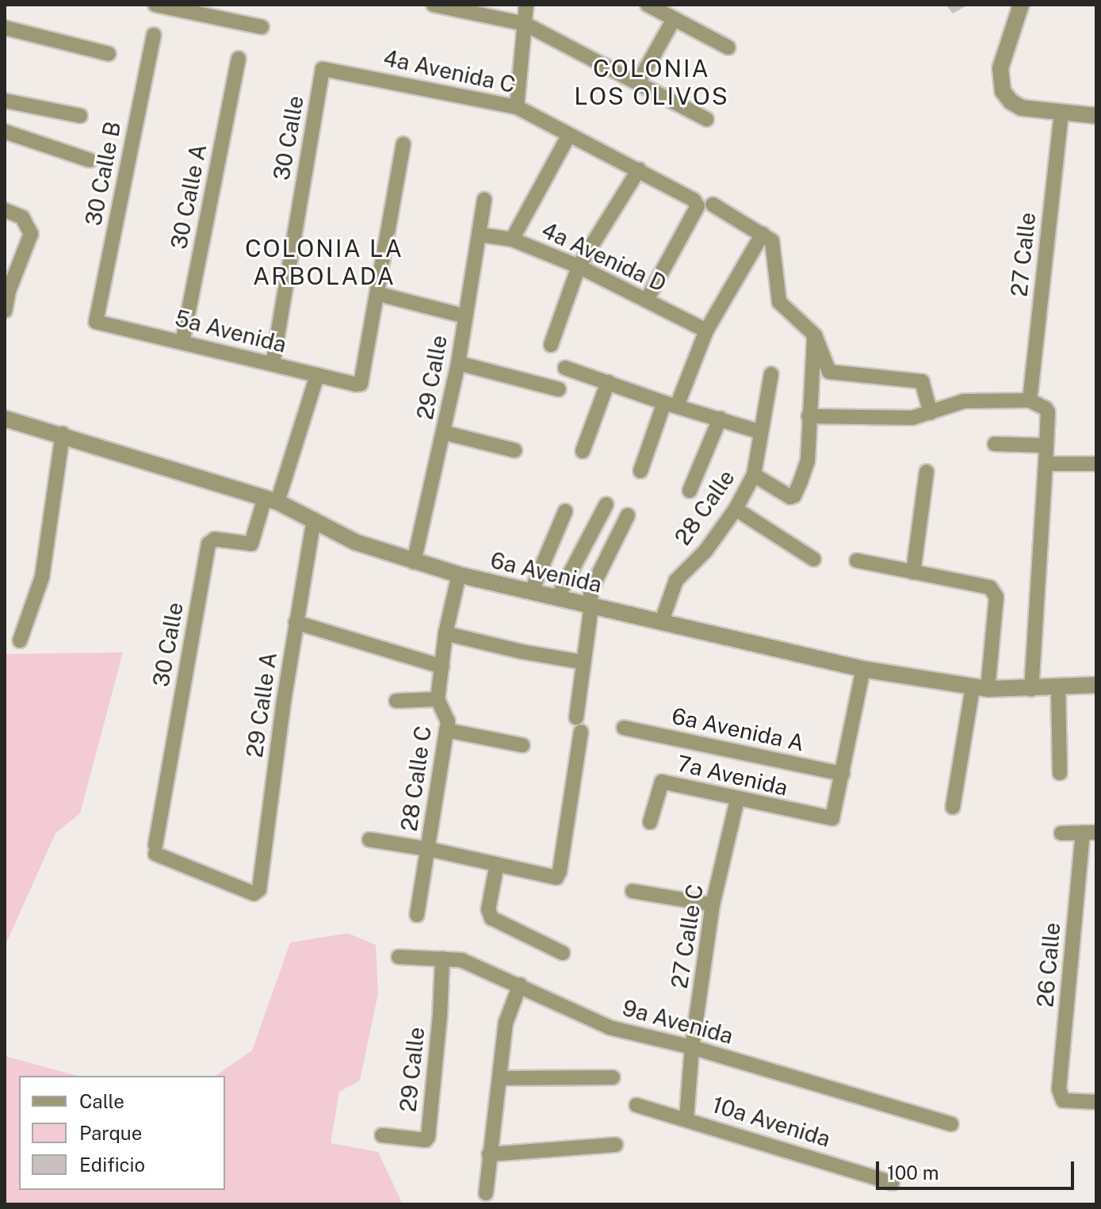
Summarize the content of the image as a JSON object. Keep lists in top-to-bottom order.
{
  "streets": {
    "street": [
      "4a Avenida C",
      "30 Calle",
      "30 Calle B",
      "30 Calle A",
      "27 Calle",
      "4a Avenida D",
      "5a Avenida",
      "29 Calle",
      "28 Calle",
      "6a Avenida",
      "29 Calle A",
      "6a Avenida A",
      "7a Avenida",
      "28 Calle C",
      "27 Calle C",
      "26 Calle",
      "9a Avenida",
      "10a Avenida"
    ]
  },
  "crossings": [
    ["4a Avenida C", "30 Calle"],
    ["4a Avenida C", "4a Avenida D"],
    ["30 Calle", "5a Avenida"],
    ["30 Calle", "6a Avenida"],
    ["30 Calle", "29 Calle A"],
    ["30 Calle B", "5a Avenida"],
    ["30 Calle A", "5a Avenida"],
    ["4a Avenida D", "29 Calle"],
    ["29 Calle", "6a Avenida"],
    ["29 Calle", "9a Avenida"],
    ["28 Calle", "6a Avenida"],
    ["6a Avenida", "29 Calle A"],
    ["6a Avenida", "28 Calle C"],
    ["6a Avenida A", "7a Avenida"],
    ["7a Avenida", "27 Calle C"],
    ["27 Calle C", "9a Avenida"],
    ["27 Calle C", "10a Avenida"]
  ],
  "districts": ["COLONIA LOS OLIVOS", "COLONIA LA ARBOLADA"],
  "legend": ["Calle", "Parque", "Edificio"],
  "scale_bar": "100 m"
}
